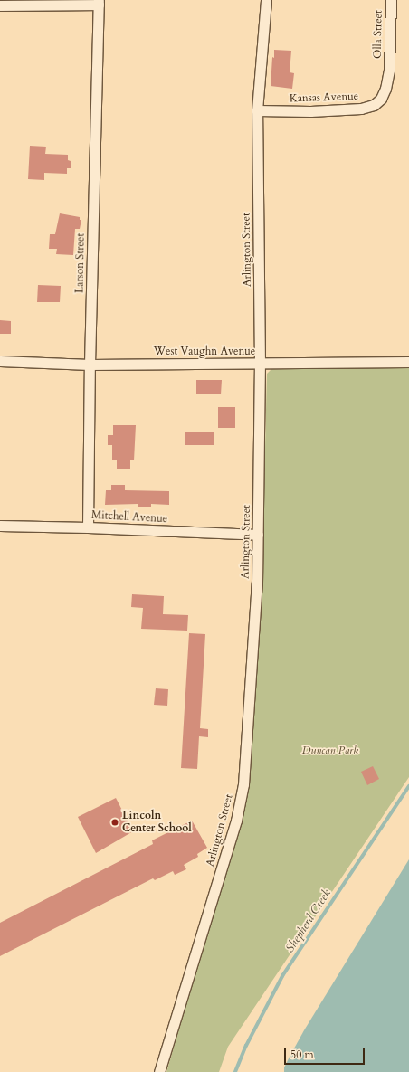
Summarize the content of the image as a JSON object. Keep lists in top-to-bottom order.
{
  "streets": {
    "street": [
      "Olla Street",
      "Kansas Avenue",
      "Arlington Street",
      "Larson Street",
      "West Vaughn Avenue",
      "Mitchell Avenue"
    ]
  },
  "crossings": [
    ["Olla Street", "Kansas Avenue"],
    ["Kansas Avenue", "Arlington Street"],
    ["Arlington Street", "West Vaughn Avenue"],
    ["Arlington Street", "Mitchell Avenue"],
    ["Larson Street", "West Vaughn Avenue"],
    ["Larson Street", "Mitchell Avenue"]
  ],
  "water": ["Shepherd Creek"],
  "parks": ["Duncan Park"],
  "places": ["Lincoln Center School"],
  "scale_bar": "50 m"
}
